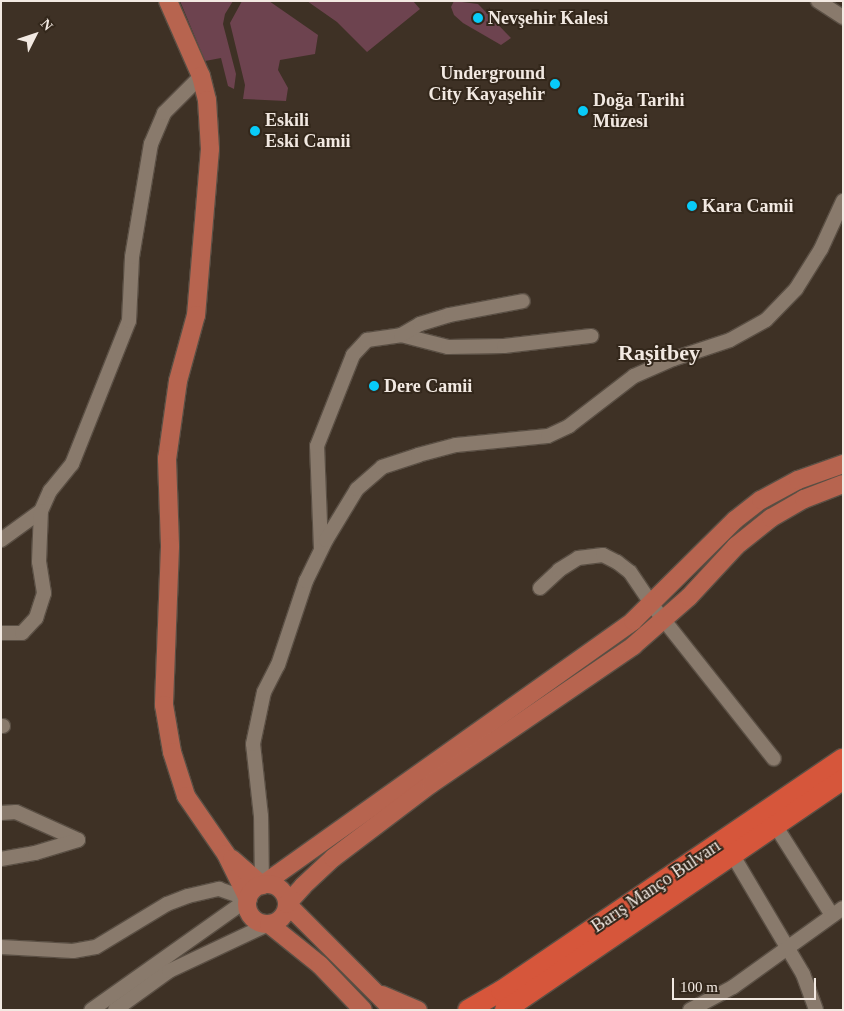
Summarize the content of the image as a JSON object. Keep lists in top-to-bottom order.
{
  "streets": {
    "highway": ["Barış Manço Bulvarı"]
  },
  "districts": ["Raşitbey"],
  "places": [
    "Nevşehir Kalesi",
    "Underground City Kayaşehir",
    "Doğa Tarihi Müzesi",
    "Eskili Eski Camii",
    "Kara Camii",
    "Dere Camii"
  ],
  "scale_bar": "100 m",
  "north": "top right"
}
